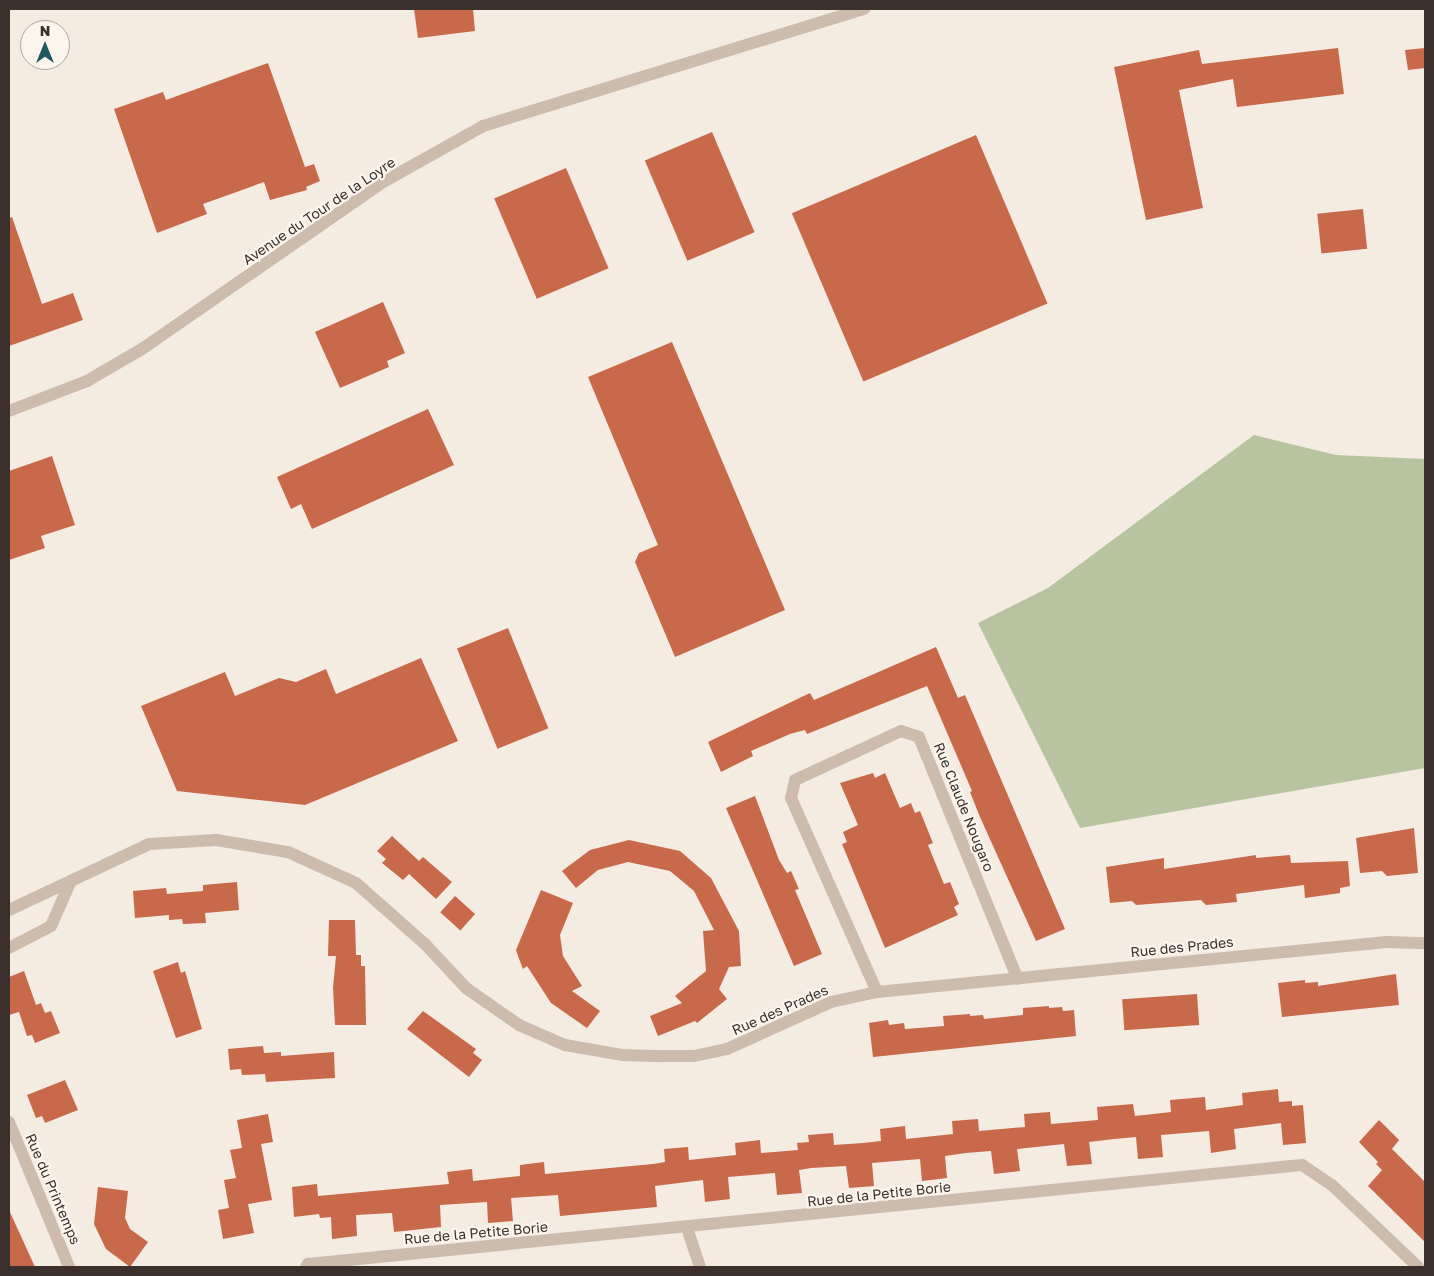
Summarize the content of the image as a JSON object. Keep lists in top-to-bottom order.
{
  "streets": {
    "street": [
      "Avenue du Tour de la Loyre",
      "Rue Claude Nougaro",
      "Rue des Prades",
      "Rue du Printemps",
      "Rue de la Petite Borie"
    ]
  },
  "crossings": [
    ["Rue Claude Nougaro", "Rue des Prades"]
  ],
  "north": "top"
}
